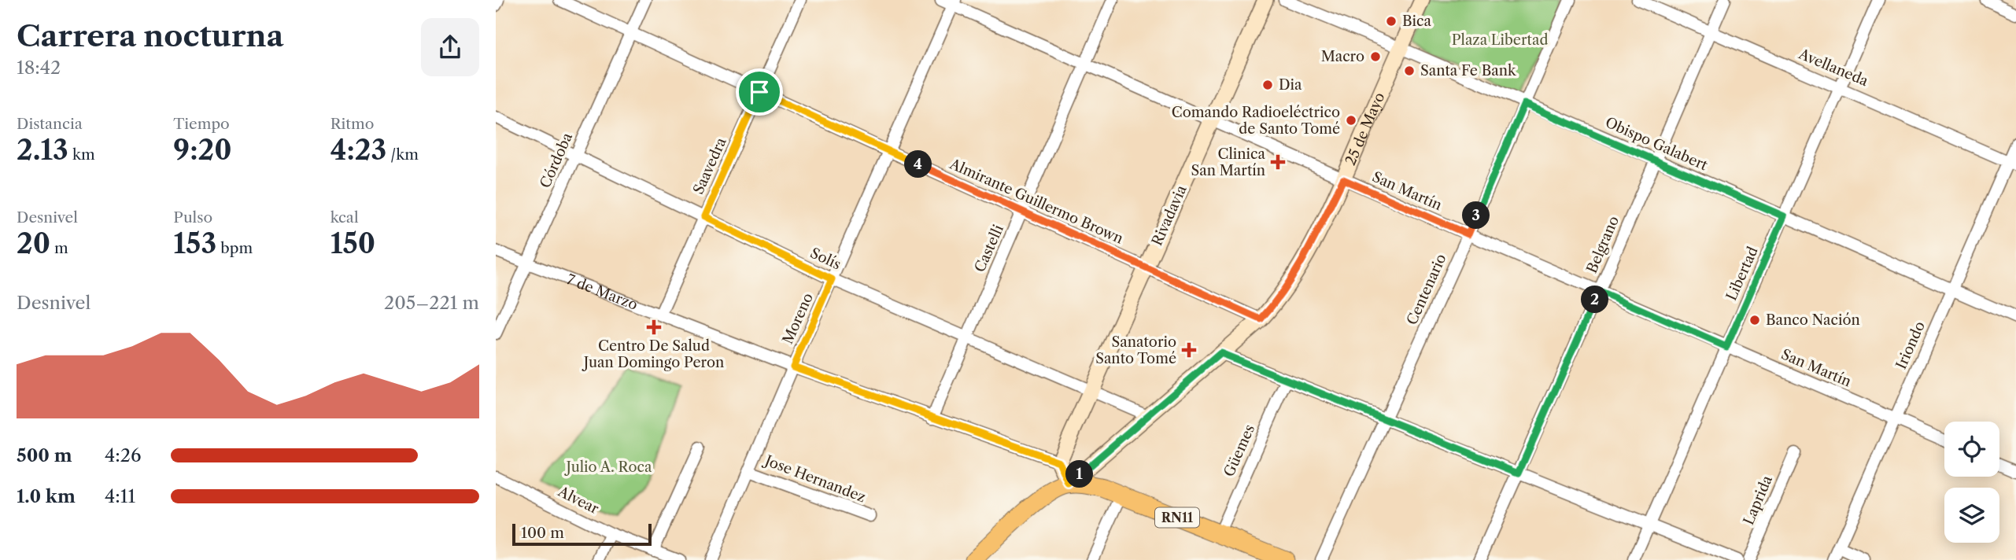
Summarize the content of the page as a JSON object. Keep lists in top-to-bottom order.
{
  "streets": {
    "main road": ["25 de Mayo", "Rivadavia", "RN11"],
    "street": [
      "Avellaneda",
      "Obispo Galabert",
      "Córdoba",
      "Saavedra",
      "San Martín",
      "Almirante Guillermo Brown",
      "Belgrano",
      "Castelli",
      "Solís",
      "Libertad",
      "Centenario",
      "7 de Marzo",
      "Moreno",
      "Iriondo",
      "Güemes",
      "Jose Hernandez",
      "Alvear",
      "Laprida"
    ]
  },
  "crossings": [
    ["Avellaneda", "Belgrano"],
    ["Avellaneda", "Libertad"],
    ["Avellaneda", "Iriondo"],
    ["25 de Mayo", "Obispo Galabert"],
    ["25 de Mayo", "San Martín"],
    ["25 de Mayo", "Almirante Guillermo Brown"],
    ["25 de Mayo", "Solís"],
    ["25 de Mayo", "RN11"],
    ["Obispo Galabert", "Belgrano"],
    ["Obispo Galabert", "Libertad"],
    ["Obispo Galabert", "Centenario"],
    ["Obispo Galabert", "Iriondo"],
    ["Córdoba", "Almirante Guillermo Brown"],
    ["Córdoba", "Solís"],
    ["Córdoba", "7 de Marzo"],
    ["Saavedra", "Almirante Guillermo Brown"],
    ["Saavedra", "Solís"],
    ["Saavedra", "7 de Marzo"],
    ["San Martín", "Rivadavia"],
    ["San Martín", "Belgrano"],
    ["San Martín", "Castelli"],
    ["San Martín", "Libertad"],
    ["San Martín", "Centenario"],
    ["San Martín", "Moreno"],
    ["San Martín", "Iriondo"],
    ["Almirante Guillermo Brown", "Rivadavia"],
    ["Almirante Guillermo Brown", "Castelli"],
    ["Almirante Guillermo Brown", "Moreno"],
    ["Rivadavia", "Solís"],
    ["Rivadavia", "7 de Marzo"],
    ["Castelli", "Solís"],
    ["Castelli", "7 de Marzo"],
    ["Solís", "Moreno"],
    ["7 de Marzo", "Moreno"],
    ["Moreno", "Jose Hernandez"],
    ["Güemes", "RN11"]
  ],
  "parks": ["Plaza Libertad", "Julio A. Roca"],
  "places": {
    "other": [
      "Bica",
      "Macro",
      "Santa Fe Bank",
      "Dia",
      "Comando Radioeléctrico de Santo Tomé",
      "Banco Nación"
    ],
    "health": ["Clinica San Martín", "Centro De Salud Juan Domingo Peron", "Sanatorio Santo Tomé"]
  },
  "scale_bar": "100 m",
  "page": {
    "heading": ["Carrera nocturna", "18:42"],
    "stats": [
      ["Distancia", "2.13 km"],
      ["Tiempo", "9:20"],
      ["Ritmo", "4:23 /km"],
      ["Desnivel", "20 m"],
      ["Pulso", "153 bpm"],
      ["kcal", "150"]
    ],
    "pins": [
      "4",
      "3",
      "2",
      "1"
    ],
    "chart": ["Desnivel", "205–221 m"],
    "list": [
      {
        "name": "500 m",
        "note": "4:26"
      },
      {
        "name": "1.0 km",
        "note": "4:11"
      }
    ],
    "scale": "100 m"
  }
}
